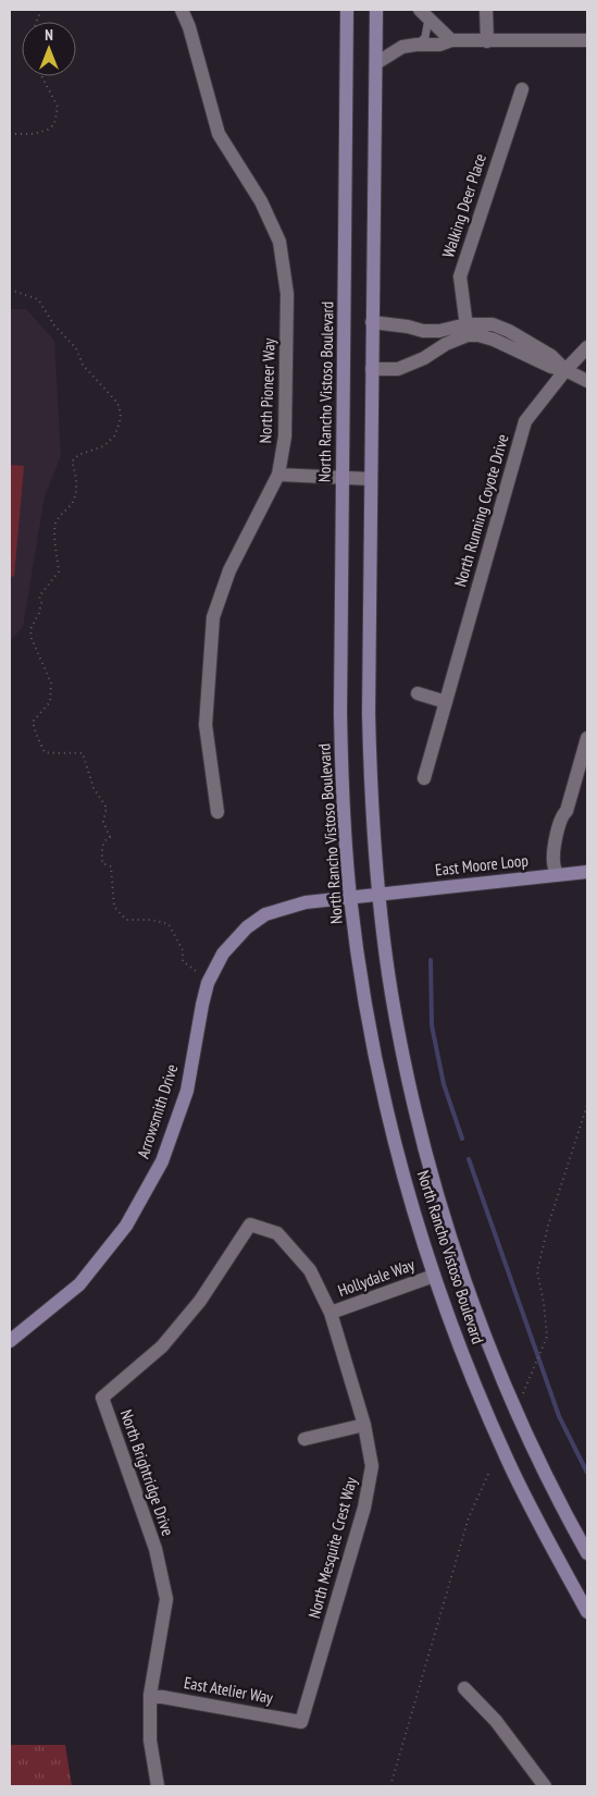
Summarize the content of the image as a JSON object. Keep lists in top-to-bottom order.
{
  "streets": {
    "main road": ["North Rancho Vistoso Boulevard", "East Moore Loop", "Arrowsmith Drive"],
    "street": [
      "Walking Deer Place",
      "North Pioneer Way",
      "North Running Coyote Drive",
      "Hollydale Way",
      "North Brightridge Drive",
      "North Mesquite Crest Way",
      "East Atelier Way"
    ]
  },
  "crossings": [
    ["North Rancho Vistoso Boulevard", "East Moore Loop"],
    ["North Rancho Vistoso Boulevard", "Arrowsmith Drive"],
    ["North Rancho Vistoso Boulevard", "Hollydale Way"],
    ["East Moore Loop", "Arrowsmith Drive"],
    ["Hollydale Way", "North Mesquite Crest Way"],
    ["North Brightridge Drive", "North Mesquite Crest Way"],
    ["North Brightridge Drive", "East Atelier Way"],
    ["North Mesquite Crest Way", "East Atelier Way"]
  ],
  "north": "top"
}
